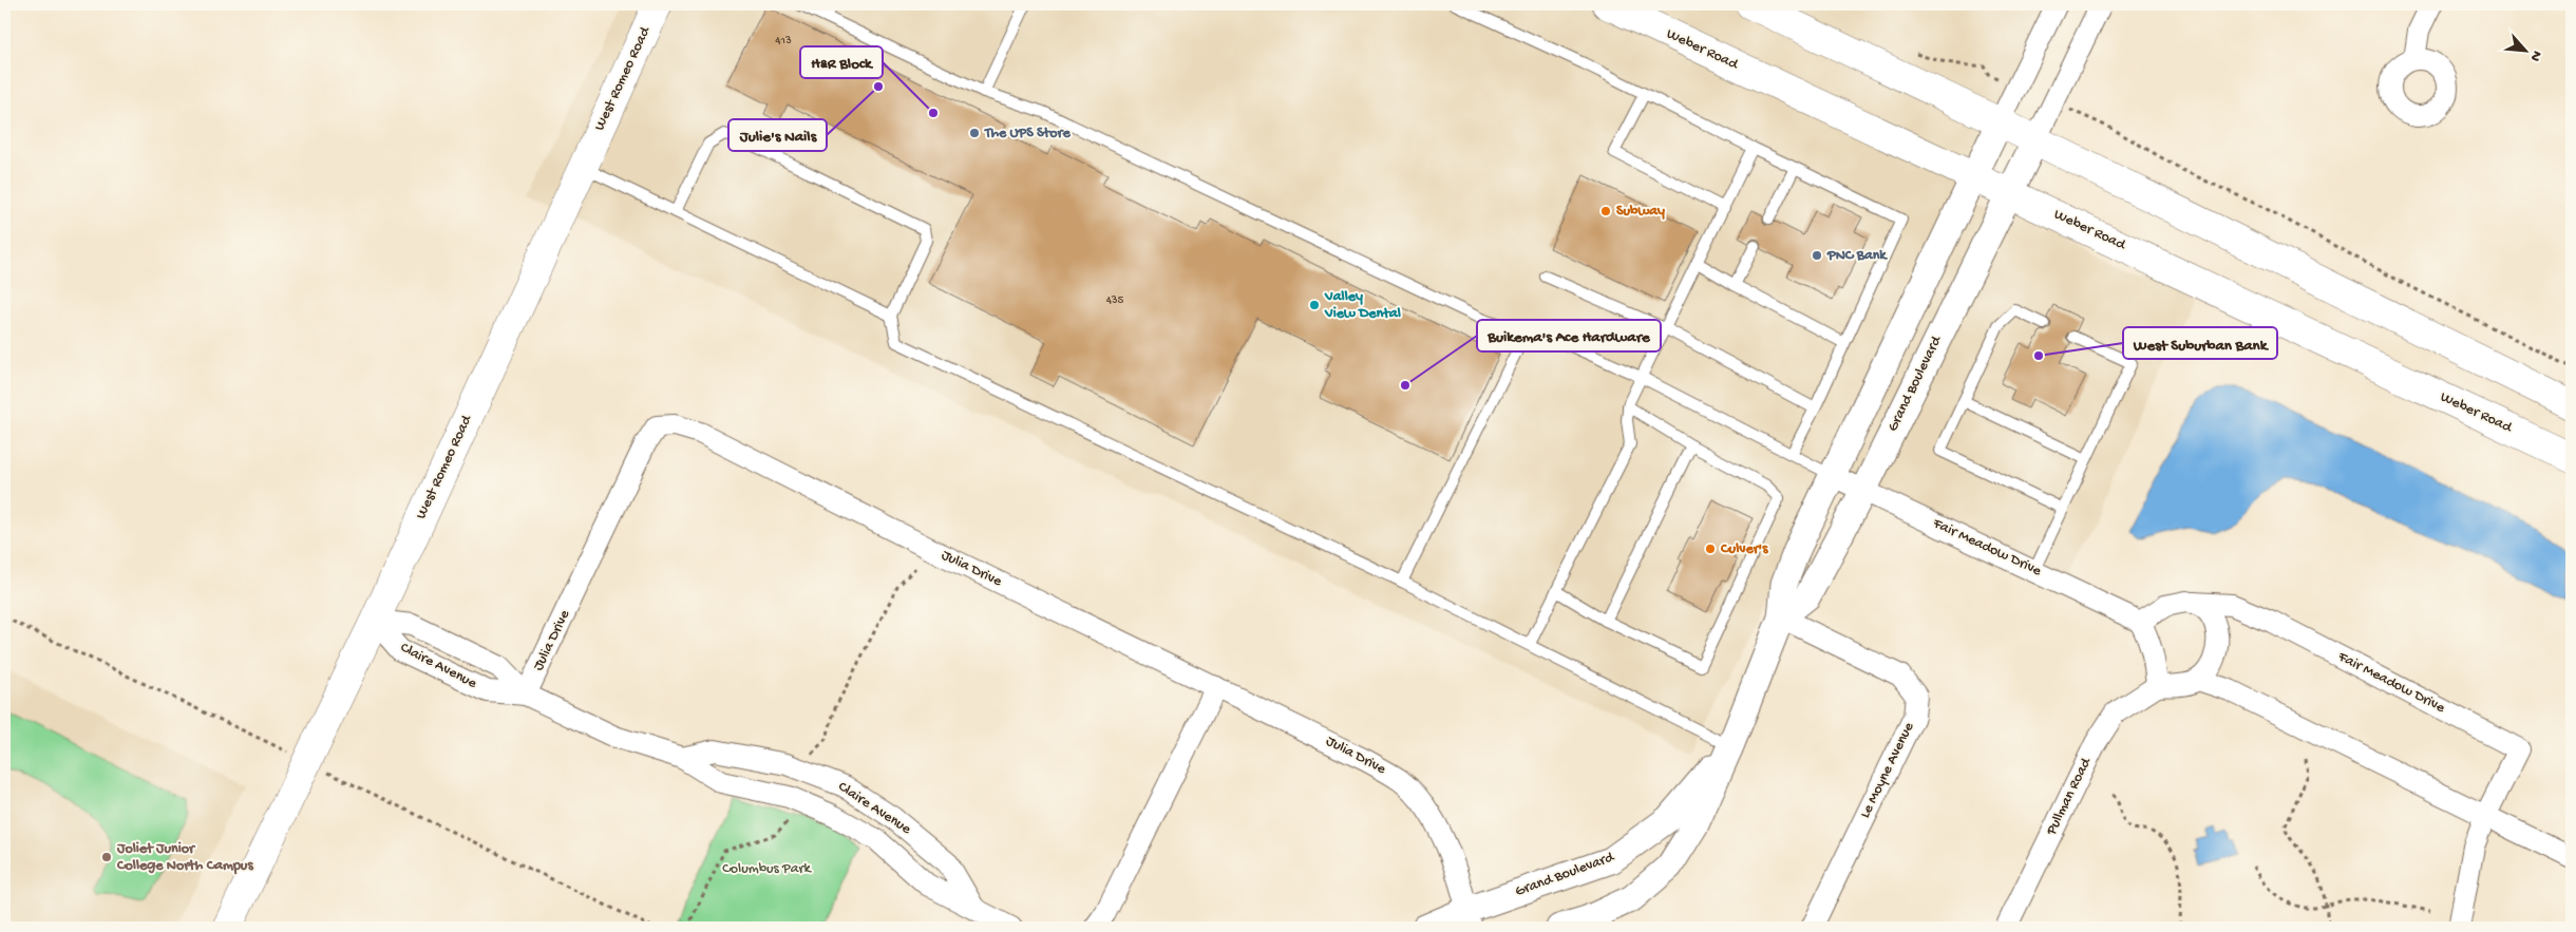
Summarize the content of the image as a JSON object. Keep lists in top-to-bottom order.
{
  "streets": {
    "main road": ["Weber Road", "West Romeo Road"],
    "street": [
      "Grand Boulevard",
      "Fair Meadow Drive",
      "Julia Drive",
      "Claire Avenue",
      "Le Moyne Avenue",
      "Pullman Road"
    ]
  },
  "crossings": [
    ["Weber Road", "Grand Boulevard"],
    ["West Romeo Road", "Claire Avenue"],
    ["Grand Boulevard", "Fair Meadow Drive"],
    ["Grand Boulevard", "Julia Drive"],
    ["Grand Boulevard", "Le Moyne Avenue"],
    ["Fair Meadow Drive", "Pullman Road"],
    ["Julia Drive", "Claire Avenue"]
  ],
  "parks": ["Columbus Park"],
  "places": [
    "Julie's Nails",
    "H&R Block",
    "The UPS Store",
    "Subway",
    "PNC Bank",
    "Valley View Dental",
    "West Suburban Bank",
    "Buikema's Ace Hardware",
    "Culver's",
    "Joliet Junior College North Campus"
  ],
  "house_numbers": ["413", "435"],
  "north": "bottom right"
}
